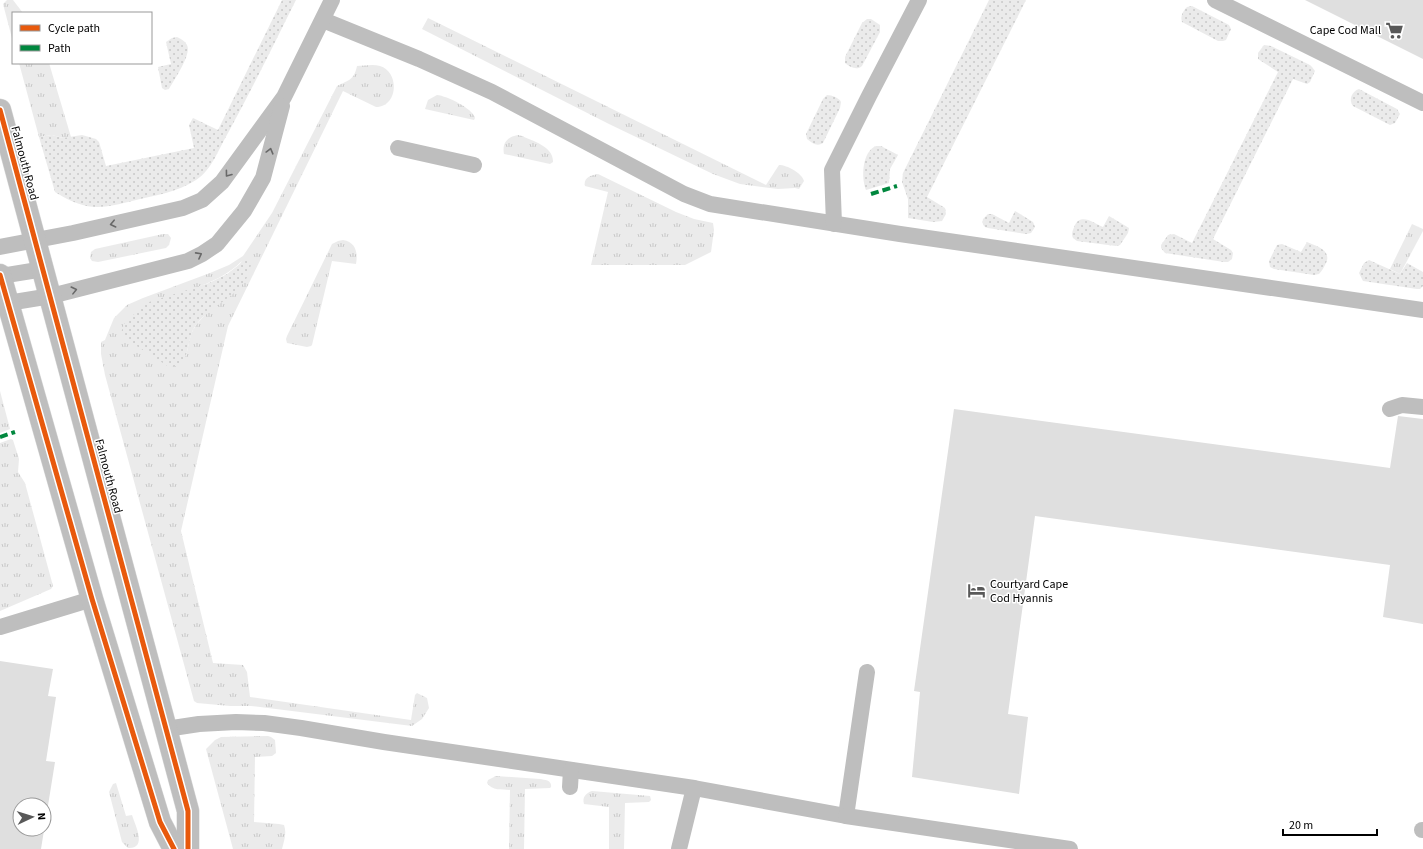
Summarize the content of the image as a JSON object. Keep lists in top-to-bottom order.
{
  "streets": {
    "main road": ["Falmouth Road"]
  },
  "places": {
    "supermarket": ["Cape Cod Mall"],
    "hotel": ["Courtyard Cape Cod Hyannis"]
  },
  "legend": ["Cycle path", "Path"],
  "scale_bar": "20 m",
  "north": "right"
}
